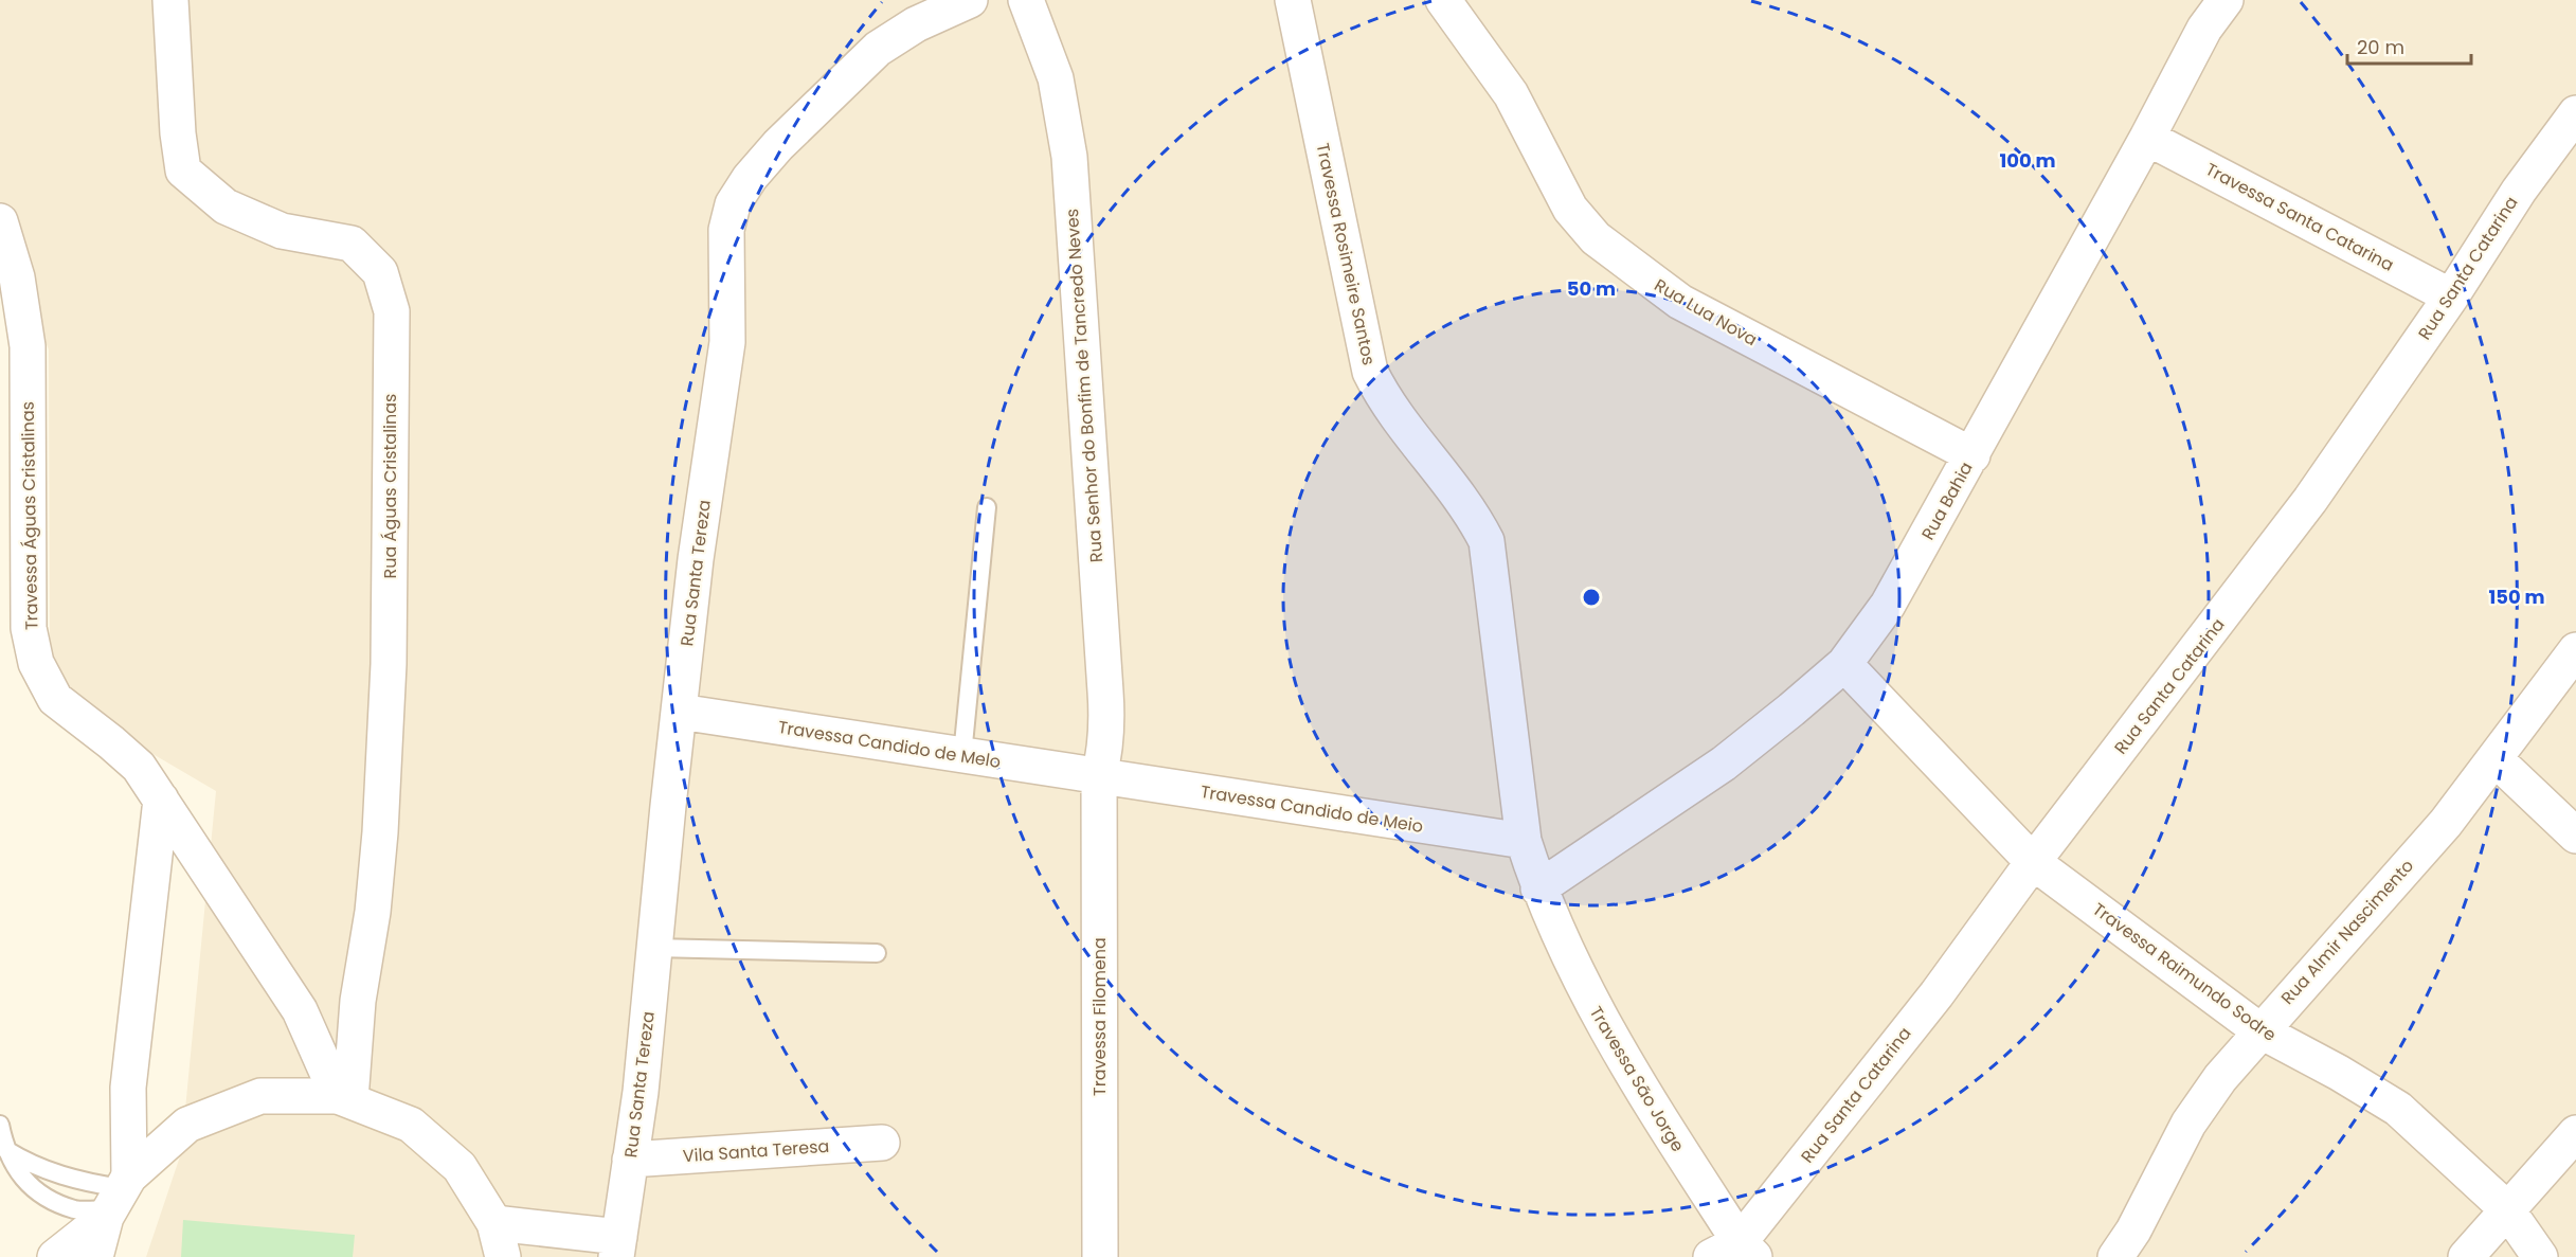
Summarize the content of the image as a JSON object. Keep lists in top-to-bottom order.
{
  "streets": {
    "street": [
      "Travessa Santa Catarina",
      "Travessa Rosimeire Santos",
      "Rua Santa Catarina",
      "Rua Lua Nova",
      "Rua Senhor do Bonfim de Tancredo Neves",
      "Rua Águas Cristalinas",
      "Rua Bahia",
      "Travessa Águas Cristalinas",
      "Rua Santa Tereza",
      "Travessa Candido de Melo",
      "Travessa Candido de Meio",
      "Rua Almir Nascimento",
      "Travessa Raimundo Sodre",
      "Travessa Filomena",
      "Travessa São Jorge",
      "Vila Santa Teresa"
    ]
  },
  "crossings": [
    ["Travessa Santa Catarina", "Rua Santa Catarina"],
    ["Travessa Santa Catarina", "Rua Bahia"],
    ["Travessa Rosimeire Santos", "Rua Bahia"],
    ["Travessa Rosimeire Santos", "Travessa Candido de Meio"],
    ["Travessa Rosimeire Santos", "Travessa São Jorge"],
    ["Rua Santa Catarina", "Travessa Raimundo Sodre"],
    ["Rua Santa Catarina", "Travessa São Jorge"],
    ["Rua Lua Nova", "Rua Bahia"],
    ["Rua Senhor do Bonfim de Tancredo Neves", "Travessa Candido de Melo"],
    ["Rua Senhor do Bonfim de Tancredo Neves", "Travessa Candido de Meio"],
    ["Rua Senhor do Bonfim de Tancredo Neves", "Travessa Filomena"],
    ["Rua Águas Cristalinas", "Travessa Águas Cristalinas"],
    ["Rua Bahia", "Travessa Raimundo Sodre"],
    ["Rua Bahia", "Travessa São Jorge"],
    ["Rua Santa Tereza", "Travessa Candido de Melo"],
    ["Rua Santa Tereza", "Vila Santa Teresa"],
    ["Travessa Candido de Melo", "Travessa Candido de Meio"],
    ["Travessa Candido de Melo", "Travessa Filomena"],
    ["Travessa Candido de Meio", "Travessa Filomena"],
    ["Rua Almir Nascimento", "Travessa Raimundo Sodre"]
  ],
  "scale_bar": "20 m",
  "rings": ["100 m", "50 m", "150 m"]
}
